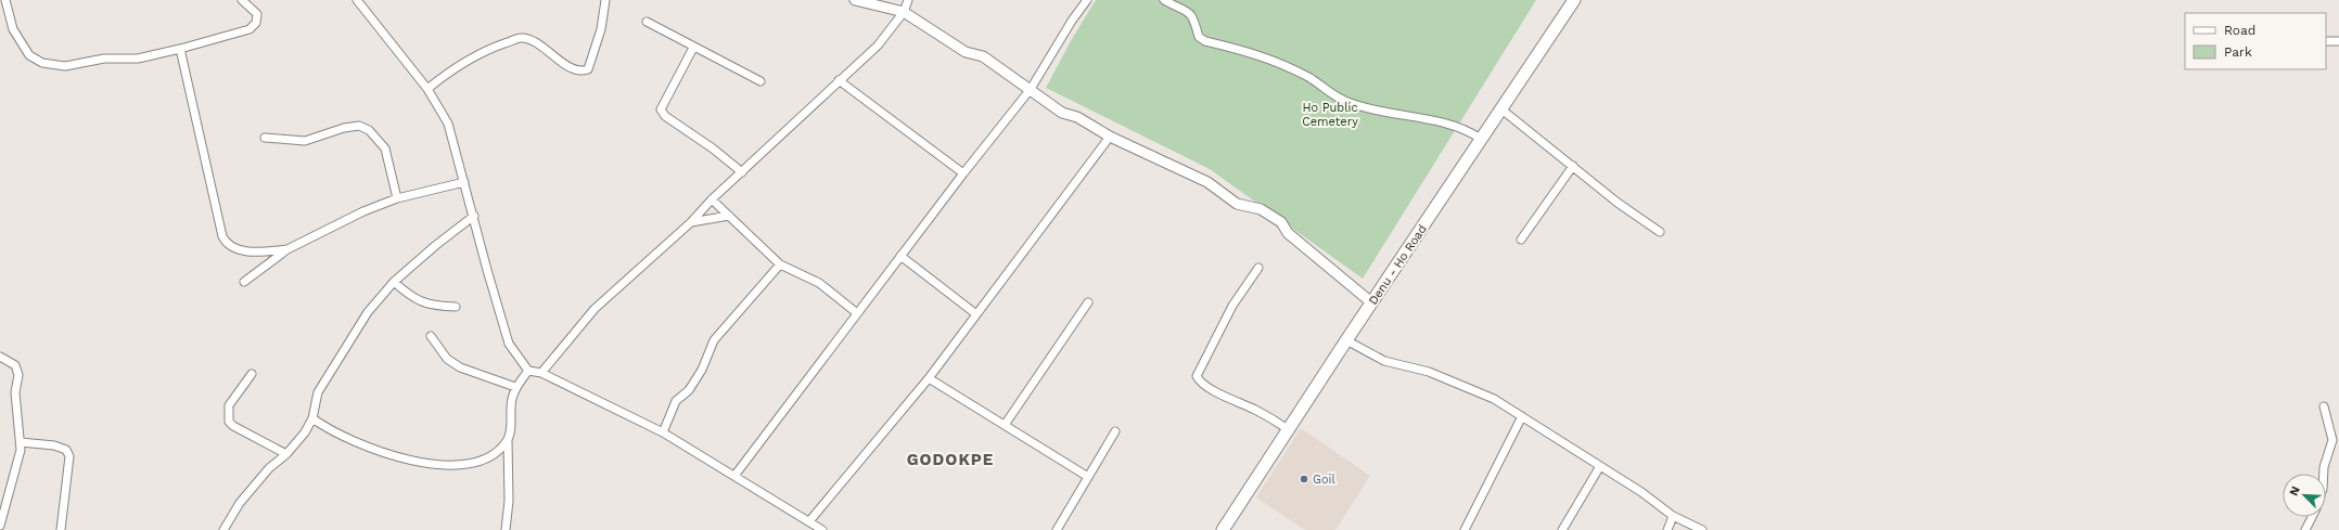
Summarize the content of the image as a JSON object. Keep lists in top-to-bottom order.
{
  "streets": {
    "main road": ["Denu - Ho Road"]
  },
  "districts": ["GODOKPE"],
  "parks": ["Ho Public Cemetery"],
  "places": ["Goil"],
  "legend": ["Road", "Park"],
  "north": "top left"
}
